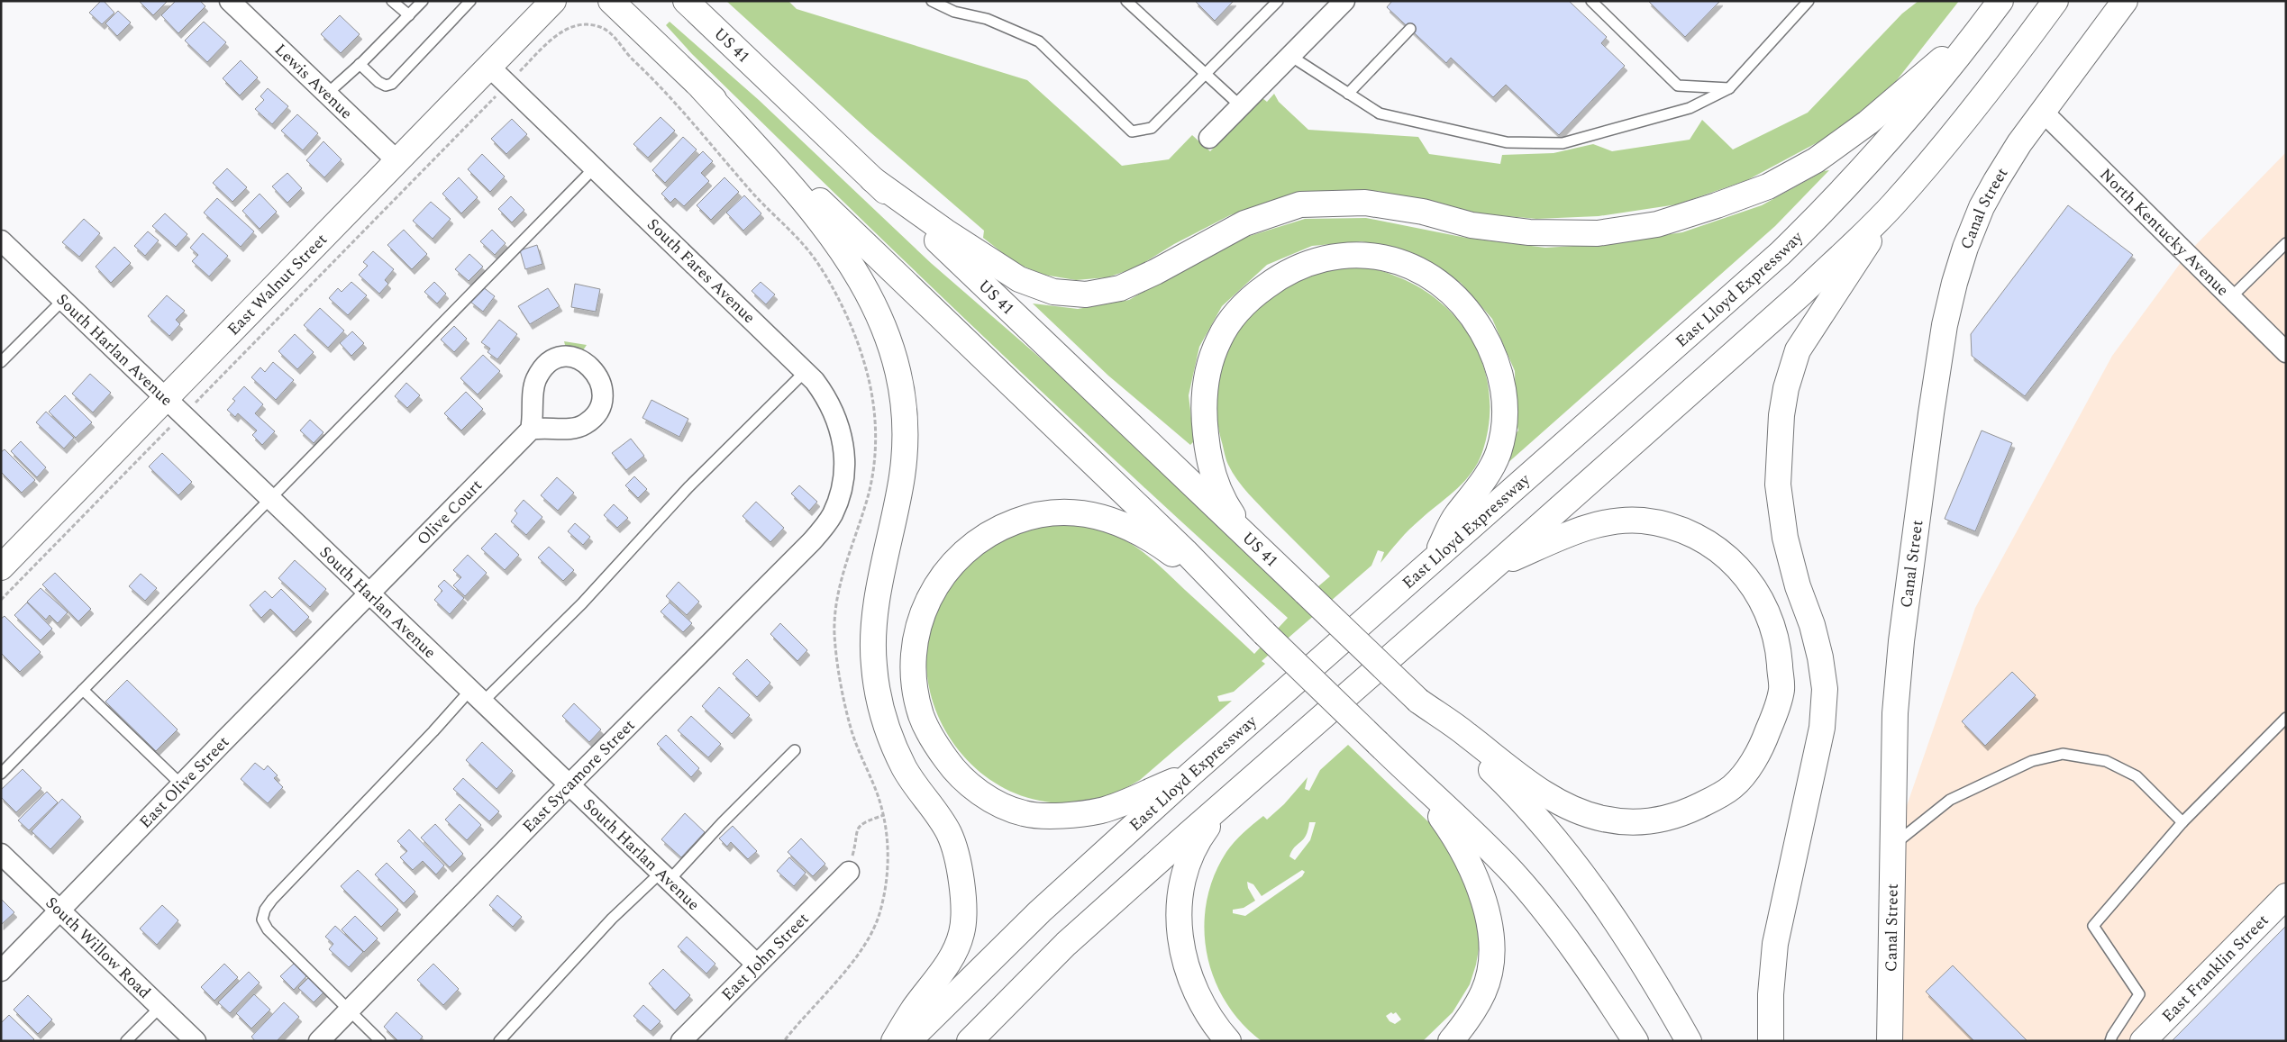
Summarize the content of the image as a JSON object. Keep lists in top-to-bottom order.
{
  "streets": {
    "main road": [
      "US 41",
      "Canal Street",
      "East Walnut Street",
      "East Lloyd Expressway",
      "East Franklin Street"
    ],
    "street": [
      "Lewis Avenue",
      "North Kentucky Avenue",
      "South Fares Avenue",
      "South Harlan Avenue",
      "Olive Court",
      "East Sycamore Street",
      "East Olive Street",
      "South Willow Road",
      "East John Street"
    ]
  },
  "crossings": [
    ["Lewis Avenue", "East Walnut Street"],
    ["Canal Street", "North Kentucky Avenue"],
    ["South Fares Avenue", "East Walnut Street"],
    ["South Fares Avenue", "East Sycamore Street"],
    ["East Walnut Street", "South Harlan Avenue"],
    ["South Harlan Avenue", "Olive Court"],
    ["South Harlan Avenue", "East Sycamore Street"],
    ["South Harlan Avenue", "East Olive Street"],
    ["South Harlan Avenue", "East John Street"],
    ["Olive Court", "East Olive Street"],
    ["East Olive Street", "South Willow Road"]
  ]
}
